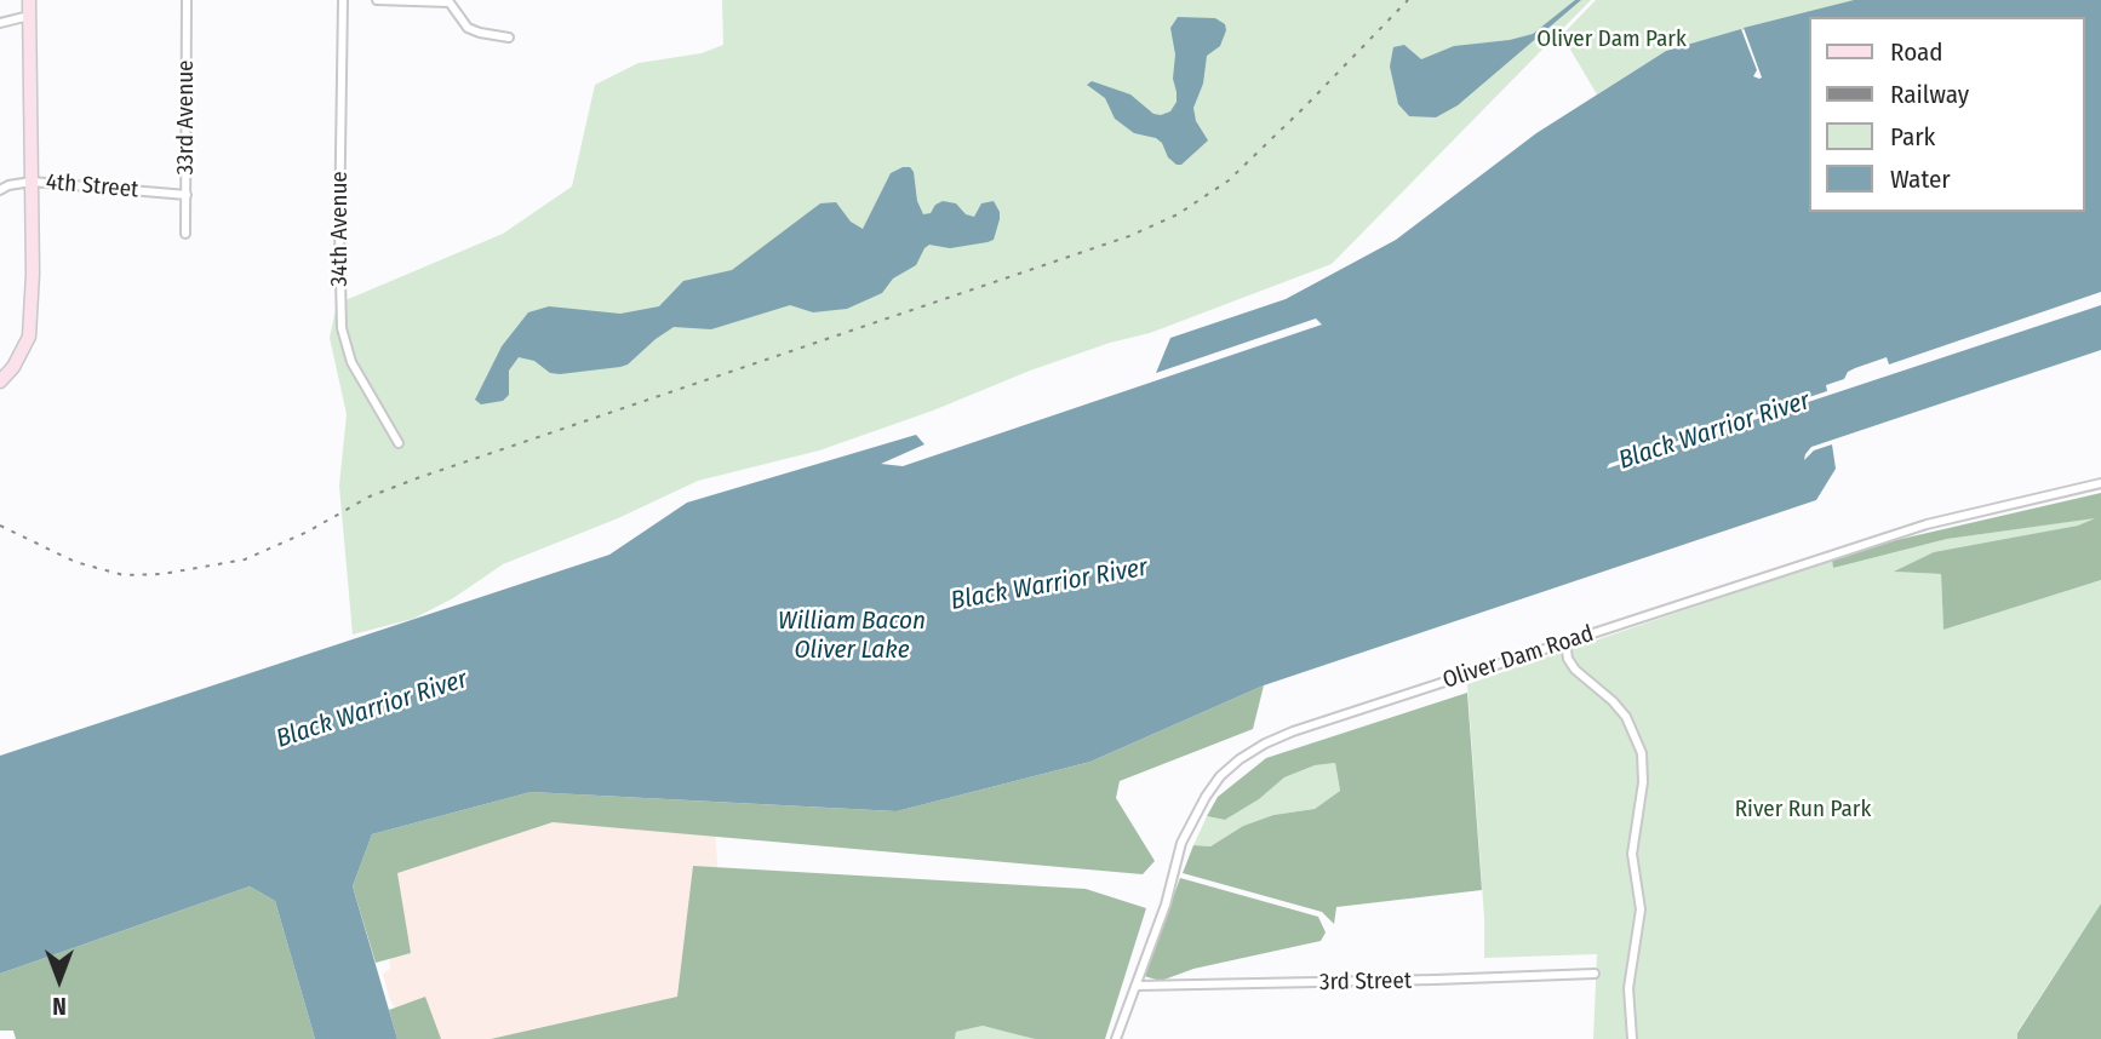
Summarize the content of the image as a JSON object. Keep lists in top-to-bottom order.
{
  "streets": {
    "street": [
      "33rd Avenue",
      "4th Street",
      "34th Avenue",
      "Oliver Dam Road",
      "3rd Street"
    ]
  },
  "crossings": [
    ["33rd Avenue", "4th Street"],
    ["Oliver Dam Road", "3rd Street"]
  ],
  "water": ["Black Warrior River", "William Bacon Oliver Lake"],
  "parks": ["Oliver Dam Park", "River Run Park"],
  "legend": [
    "Road",
    "Railway",
    "Park",
    "Water"
  ],
  "north": "bottom"
}
